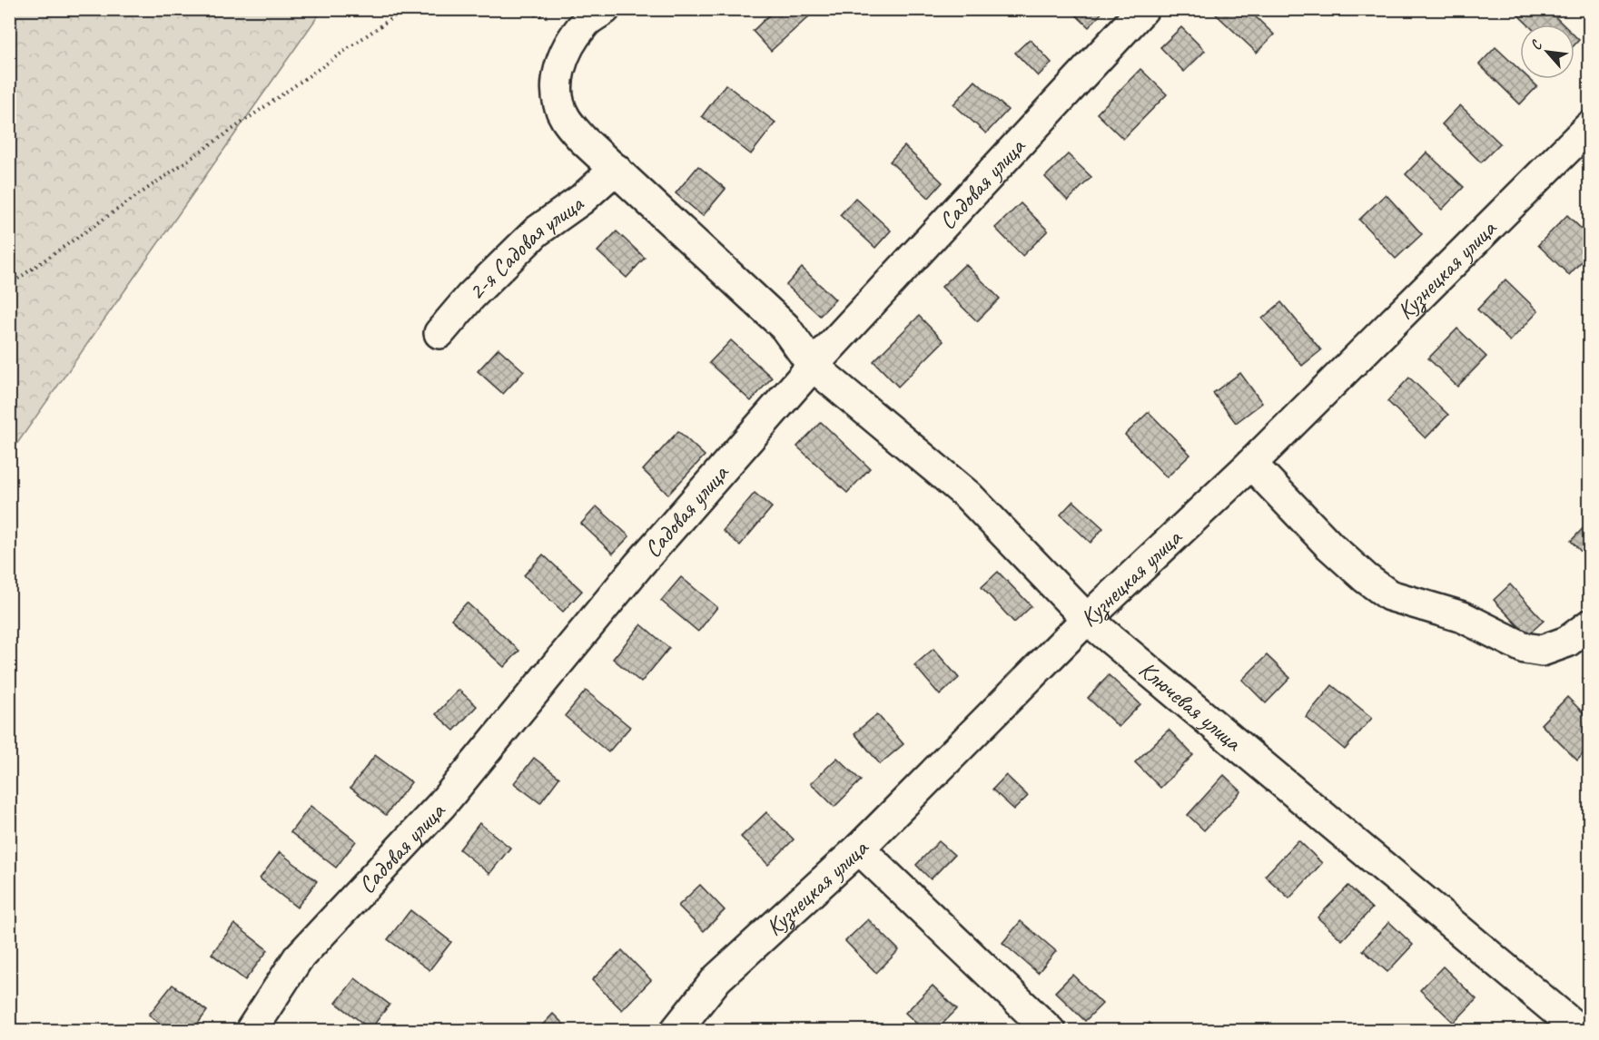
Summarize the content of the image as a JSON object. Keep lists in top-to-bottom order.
{
  "streets": {
    "street": [
      "Садовая улица",
      "2-я Садовая улица",
      "Кузнецкая улица",
      "Ключевая улица"
    ]
  },
  "crossings": [
    ["Садовая улица", "Ключевая улица"],
    ["2-я Садовая улица", "Ключевая улица"],
    ["Кузнецкая улица", "Ключевая улица"]
  ],
  "north": "top left"
}
